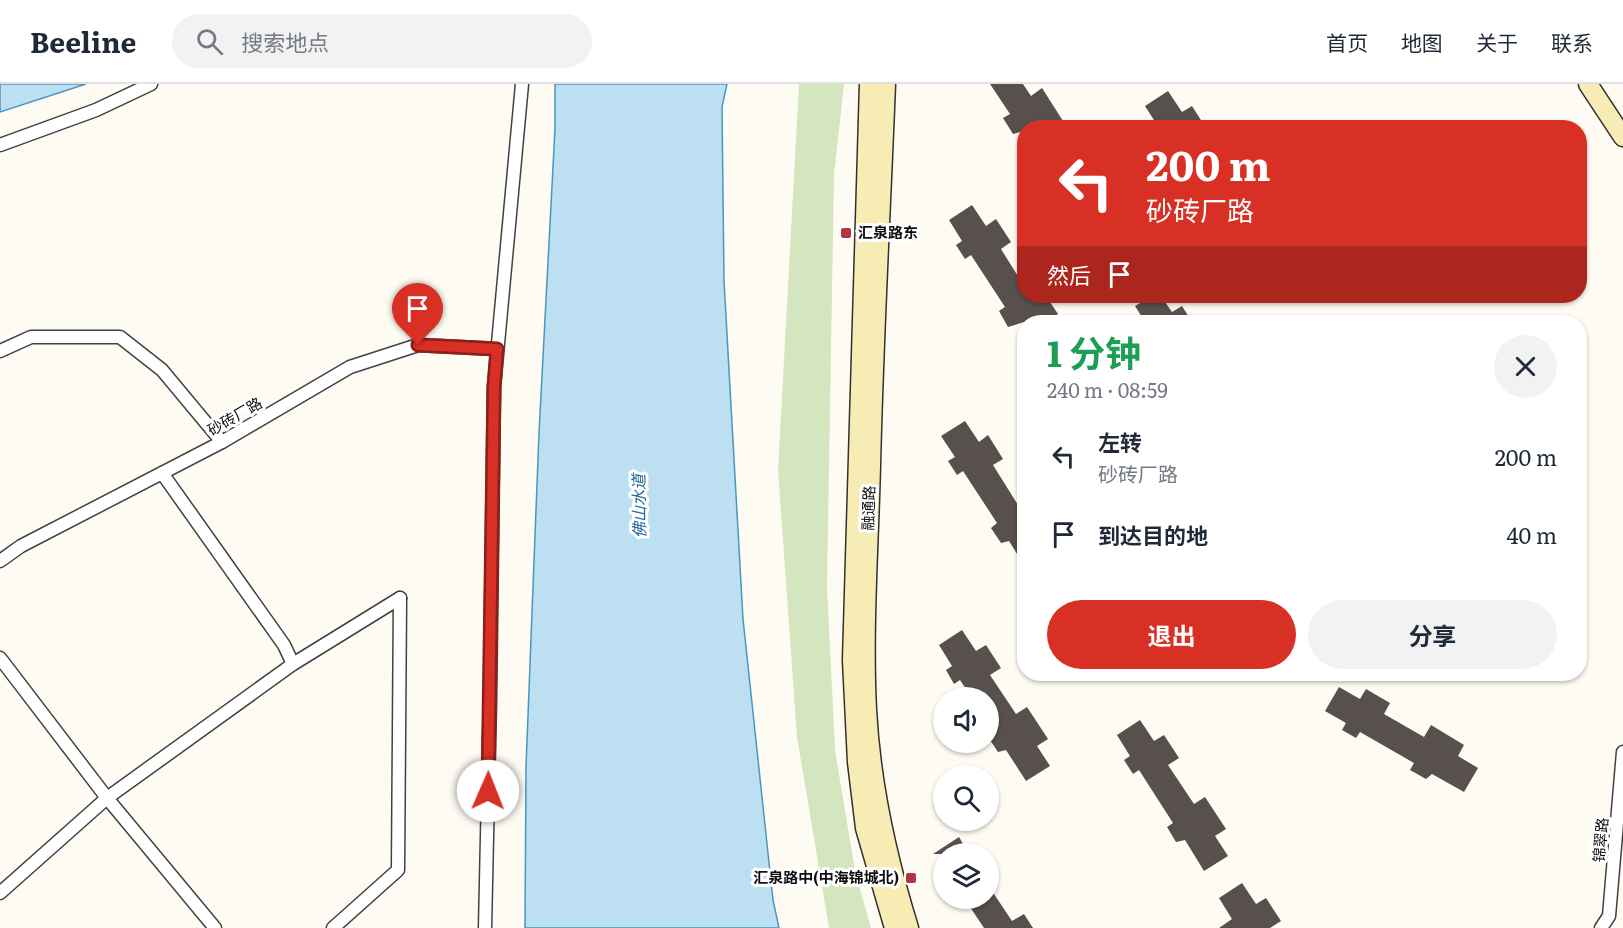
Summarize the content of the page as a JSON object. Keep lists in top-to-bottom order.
{
  "streets": {
    "main road": ["融通路"],
    "street": ["砂砖厂路", "锦翠路"]
  },
  "water": ["佛山水道"],
  "places": {
    "transit": ["汇泉路东", "汇泉路中(中海锦城北)"]
  },
  "page": {
    "header": "Beeline",
    "search": "搜索地点",
    "nav": [
      "首页",
      "地图",
      "关于",
      "联系"
    ],
    "turn": ["200 m", "砂砖厂路"],
    "then": "然后",
    "heading": ["1 分钟", "240 m · 08:59"],
    "list": [
      {
        "name": "左转",
        "note": "砂砖厂路",
        "value": "200 m"
      },
      {
        "name": "到达目的地",
        "value": "40 m"
      }
    ],
    "buttons": ["退出", "分享"]
  }
}
